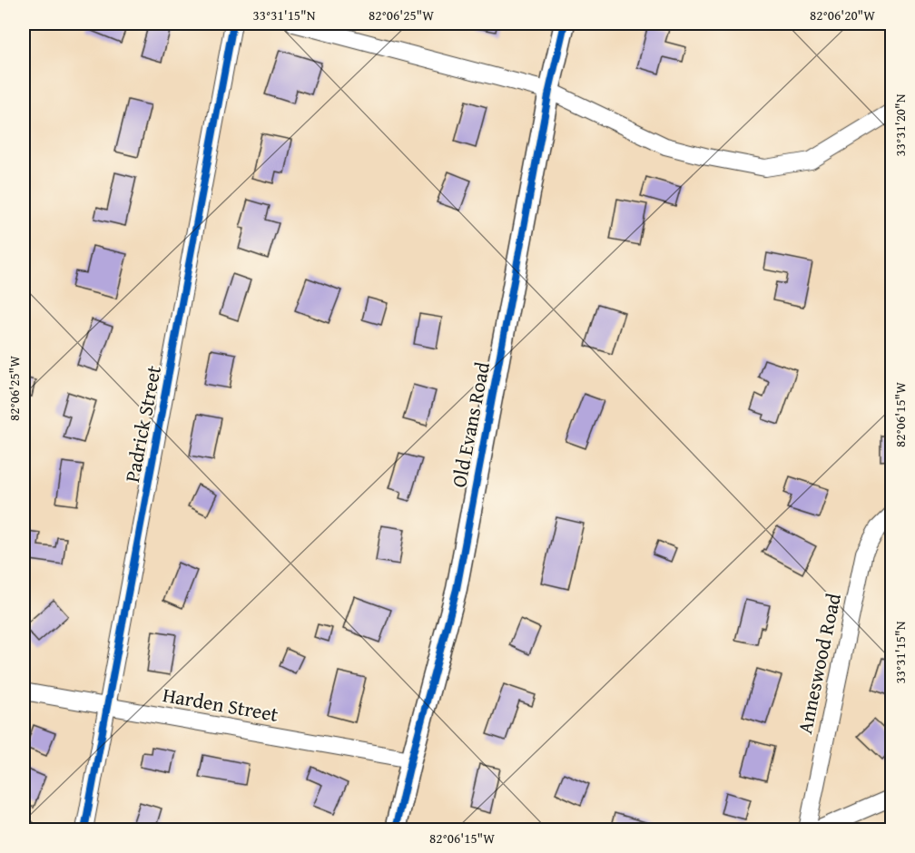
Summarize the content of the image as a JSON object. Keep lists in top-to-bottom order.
{
  "streets": {
    "street": [
      "Padrick Street",
      "Old Evans Road",
      "Anneswood Road",
      "Harden Street"
    ]
  },
  "crossings": [
    ["Padrick Street", "Harden Street"],
    ["Old Evans Road", "Harden Street"]
  ],
  "coordinates": [
    "33°31'15\"N",
    "82°06'25\"W",
    "82°06'20\"W",
    "33°31'20\"N",
    "82°06'15\"W"
  ]
}
